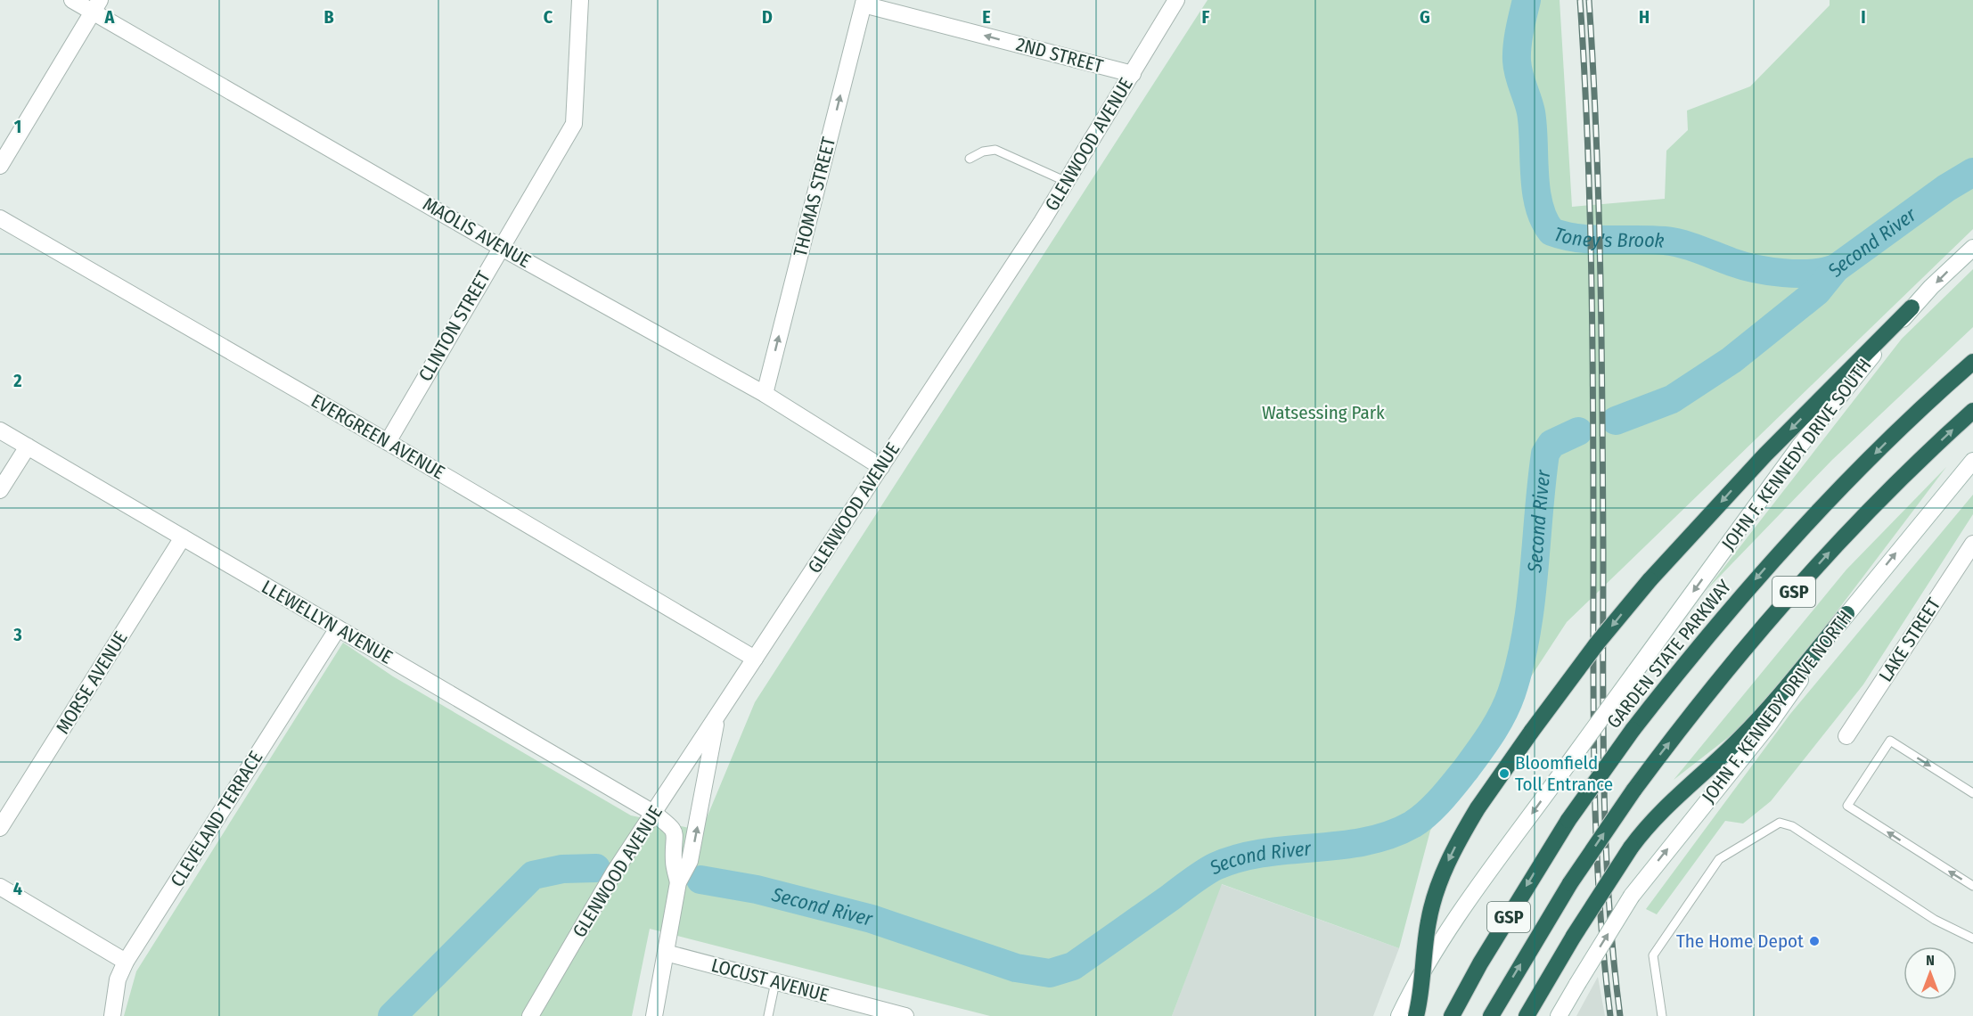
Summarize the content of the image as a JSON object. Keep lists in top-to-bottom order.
{
  "streets": {
    "highway": ["GSP", "GARDEN STATE PARKWAY"],
    "street": [
      "2ND STREET",
      "GLENWOOD AVENUE",
      "THOMAS STREET",
      "MAOLIS AVENUE",
      "CLINTON STREET",
      "EVERGREEN AVENUE",
      "JOHN F. KENNEDY DRIVE SOUTH",
      "LLEWELLYN AVENUE",
      "LAKE STREET",
      "MORSE AVENUE",
      "JOHN F. KENNEDY DRIVE NORTH",
      "CLEVELAND TERRACE",
      "LOCUST AVENUE"
    ]
  },
  "crossings": [
    ["2ND STREET", "GLENWOOD AVENUE"],
    ["2ND STREET", "THOMAS STREET"],
    ["GLENWOOD AVENUE", "MAOLIS AVENUE"],
    ["GLENWOOD AVENUE", "EVERGREEN AVENUE"],
    ["GLENWOOD AVENUE", "LLEWELLYN AVENUE"],
    ["THOMAS STREET", "MAOLIS AVENUE"],
    ["MAOLIS AVENUE", "CLINTON STREET"],
    ["CLINTON STREET", "EVERGREEN AVENUE"],
    ["LLEWELLYN AVENUE", "MORSE AVENUE"],
    ["LLEWELLYN AVENUE", "CLEVELAND TERRACE"]
  ],
  "one_way": [
    "2ND STREET",
    "THOMAS STREET",
    "JOHN F. KENNEDY DRIVE SOUTH",
    "JOHN F. KENNEDY DRIVE NORTH"
  ],
  "water": ["Toney's Brook", "Second River"],
  "parks": ["Watsessing Park"],
  "places": ["Bloomfield Toll Entrance", "The Home Depot"],
  "north": "top",
  "grid": {
    "columns": [
      "A",
      "B",
      "C",
      "D",
      "E",
      "F",
      "G",
      "H",
      "I"
    ],
    "rows": [
      "1",
      "2",
      "3",
      "4"
    ]
  }
}
